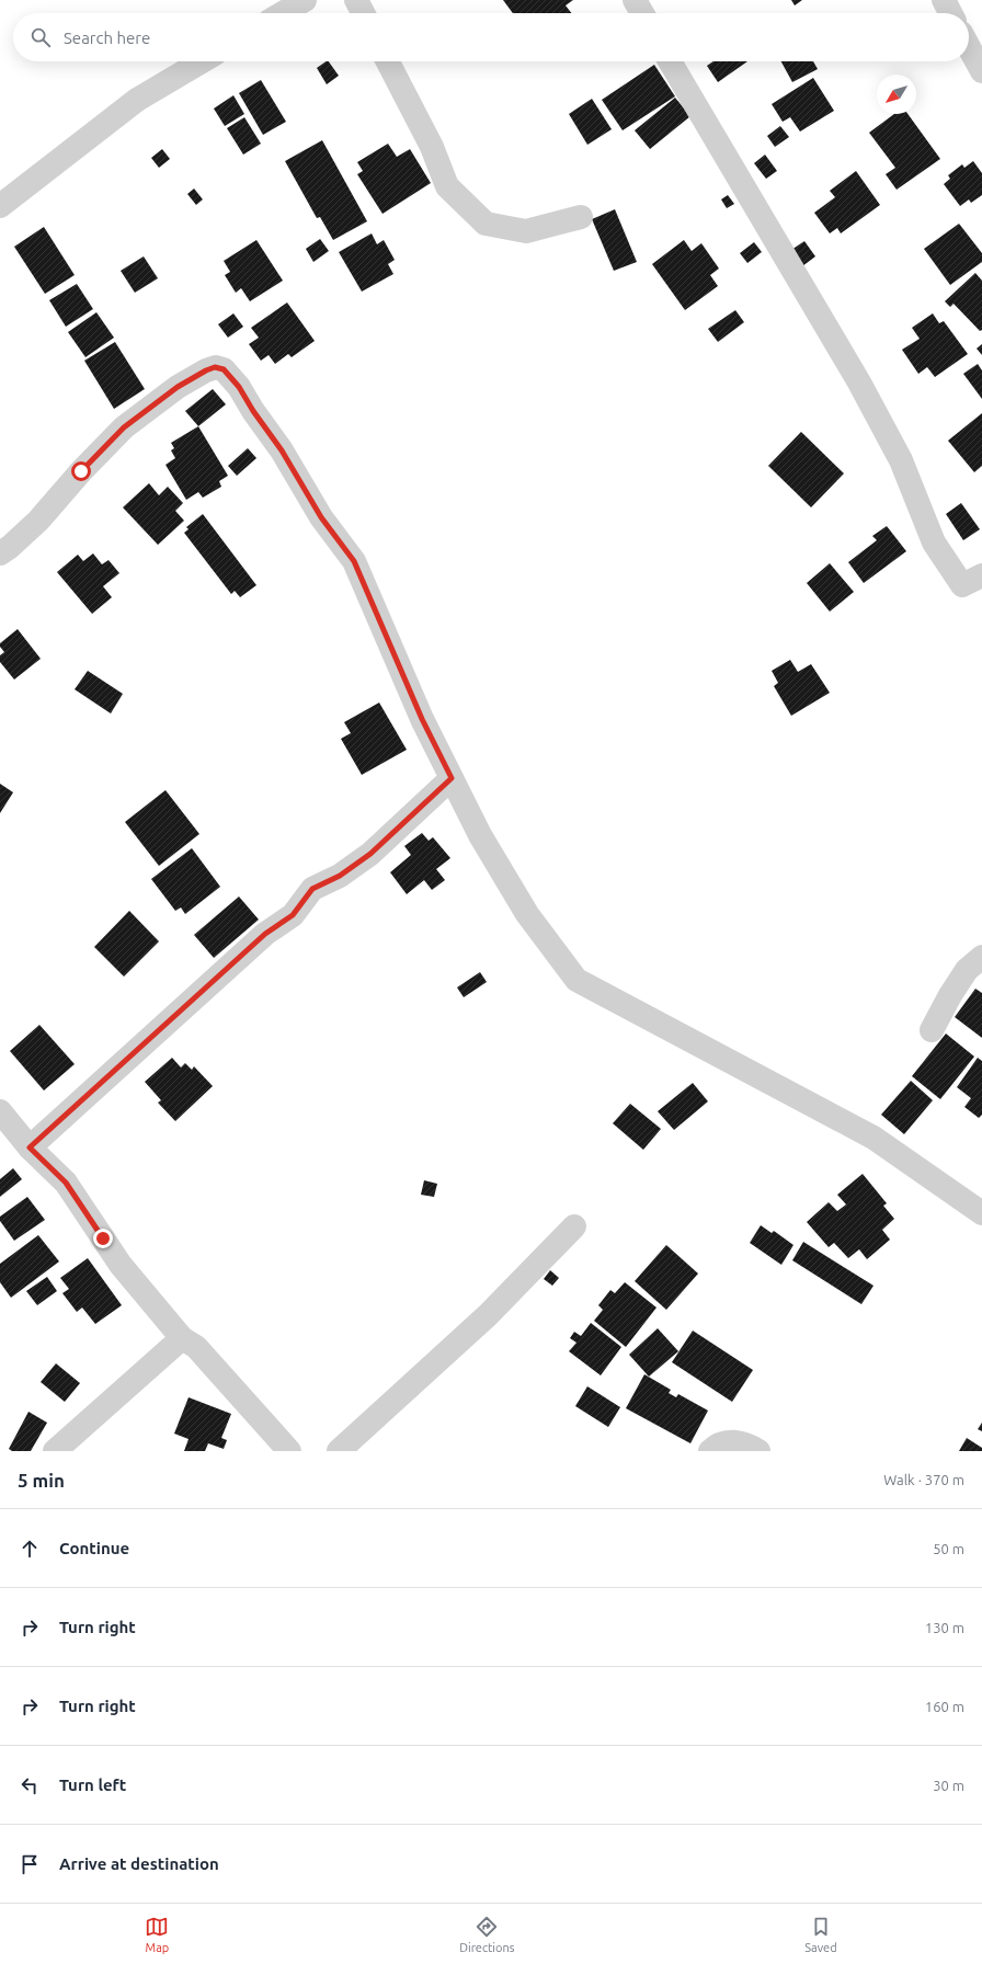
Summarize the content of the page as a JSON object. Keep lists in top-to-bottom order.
{
  "north": "bottom left",
  "page": {
    "search": "Search here",
    "heading": ["5 min", "Walk · 370 m"],
    "list": [
      ["Continue", "50 m"],
      ["Turn right", "130 m"],
      ["Turn right", "160 m"],
      ["Turn left", "30 m"],
      "Arrive at destination"
    ],
    "nav": ["Map", "Directions", "Saved"]
  }
}
